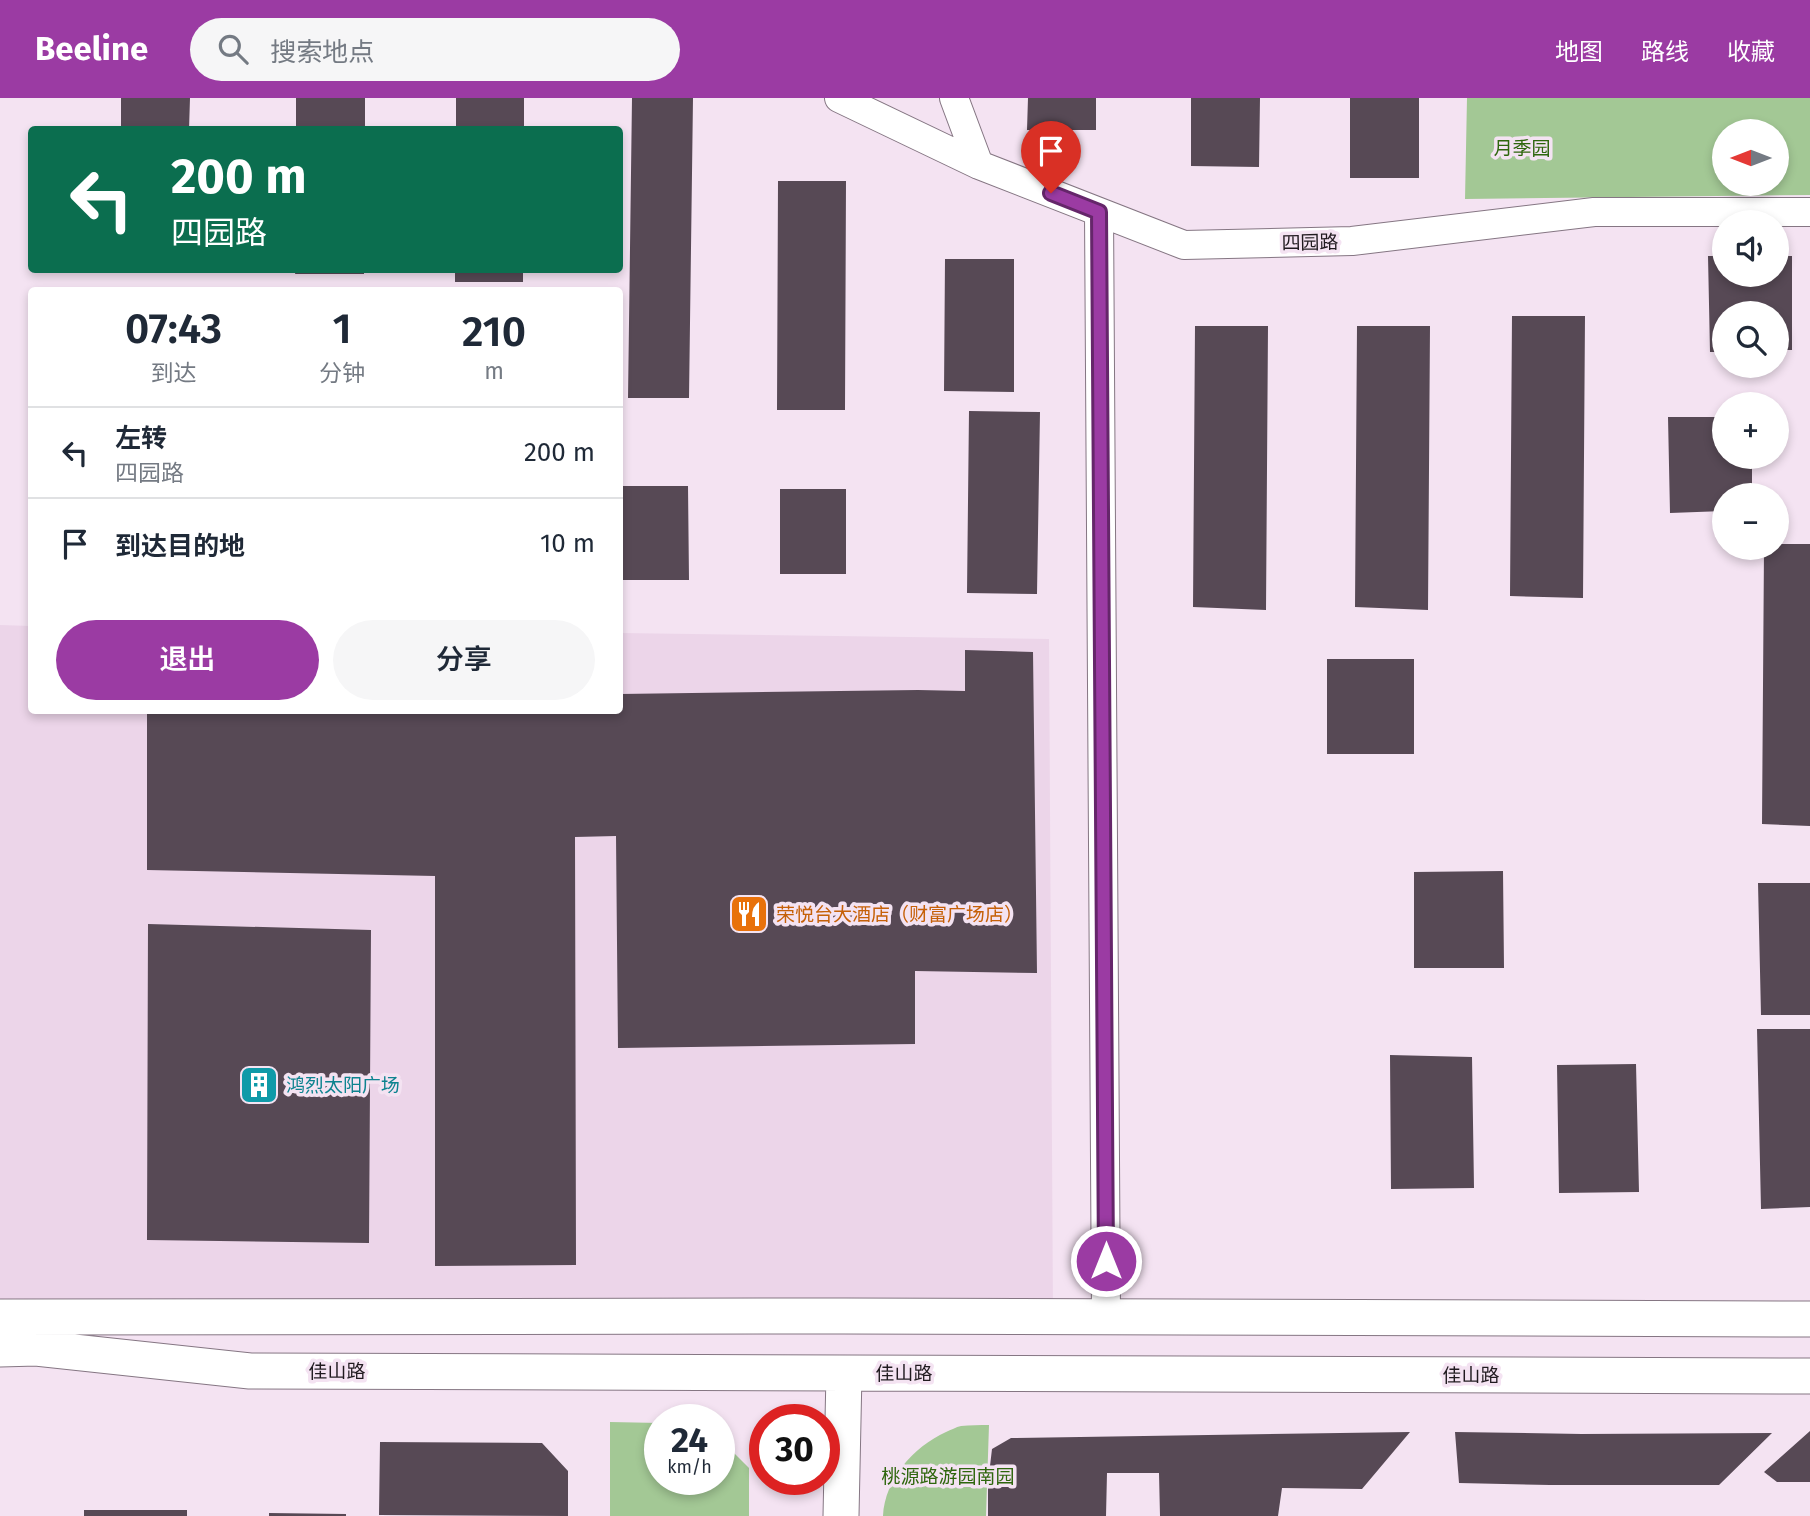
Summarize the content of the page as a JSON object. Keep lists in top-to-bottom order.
{
  "streets": {
    "street": ["四园路", "佳山路"]
  },
  "parks": ["月季园", "桃源路游园南园"],
  "places": {
    "restaurant": ["荣悦台大酒店（财富广场店）"],
    "building": ["鸿烈太阳广场"]
  },
  "north": "left",
  "page": {
    "header": "Beeline",
    "search": "搜索地点",
    "nav": ["地图", "路线", "收藏"],
    "map_buttons": ["+", "−"],
    "turn": ["200 m", "四园路"],
    "eta": [
      "07:43",
      "到达",
      "1",
      "分钟",
      "210",
      "m"
    ],
    "list": [
      {
        "name": "左转",
        "note": "四园路",
        "value": "200 m"
      },
      {
        "name": "到达目的地",
        "value": "10 m"
      }
    ],
    "buttons": ["退出", "分享"],
    "speed": "24 km/h",
    "limit": "30"
  }
}
